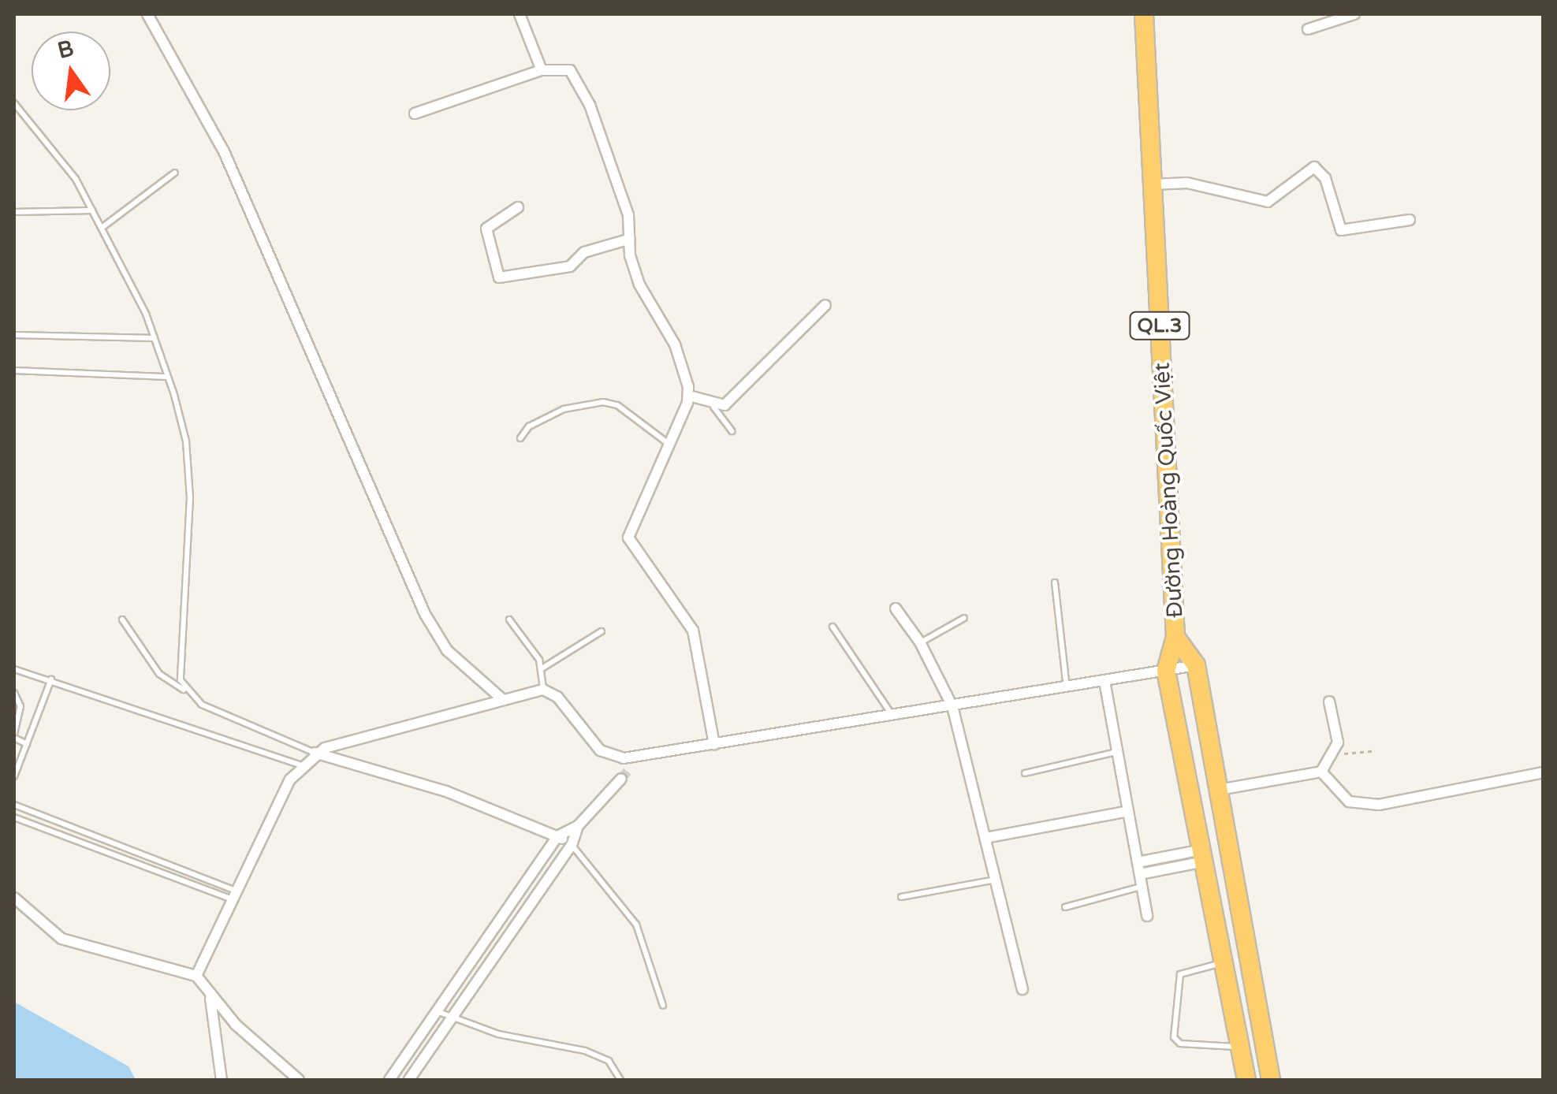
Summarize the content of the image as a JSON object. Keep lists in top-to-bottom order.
{
  "streets": {
    "highway": ["QL.3", "Đường Hoàng Quốc Việt"]
  },
  "north": "top"
}
